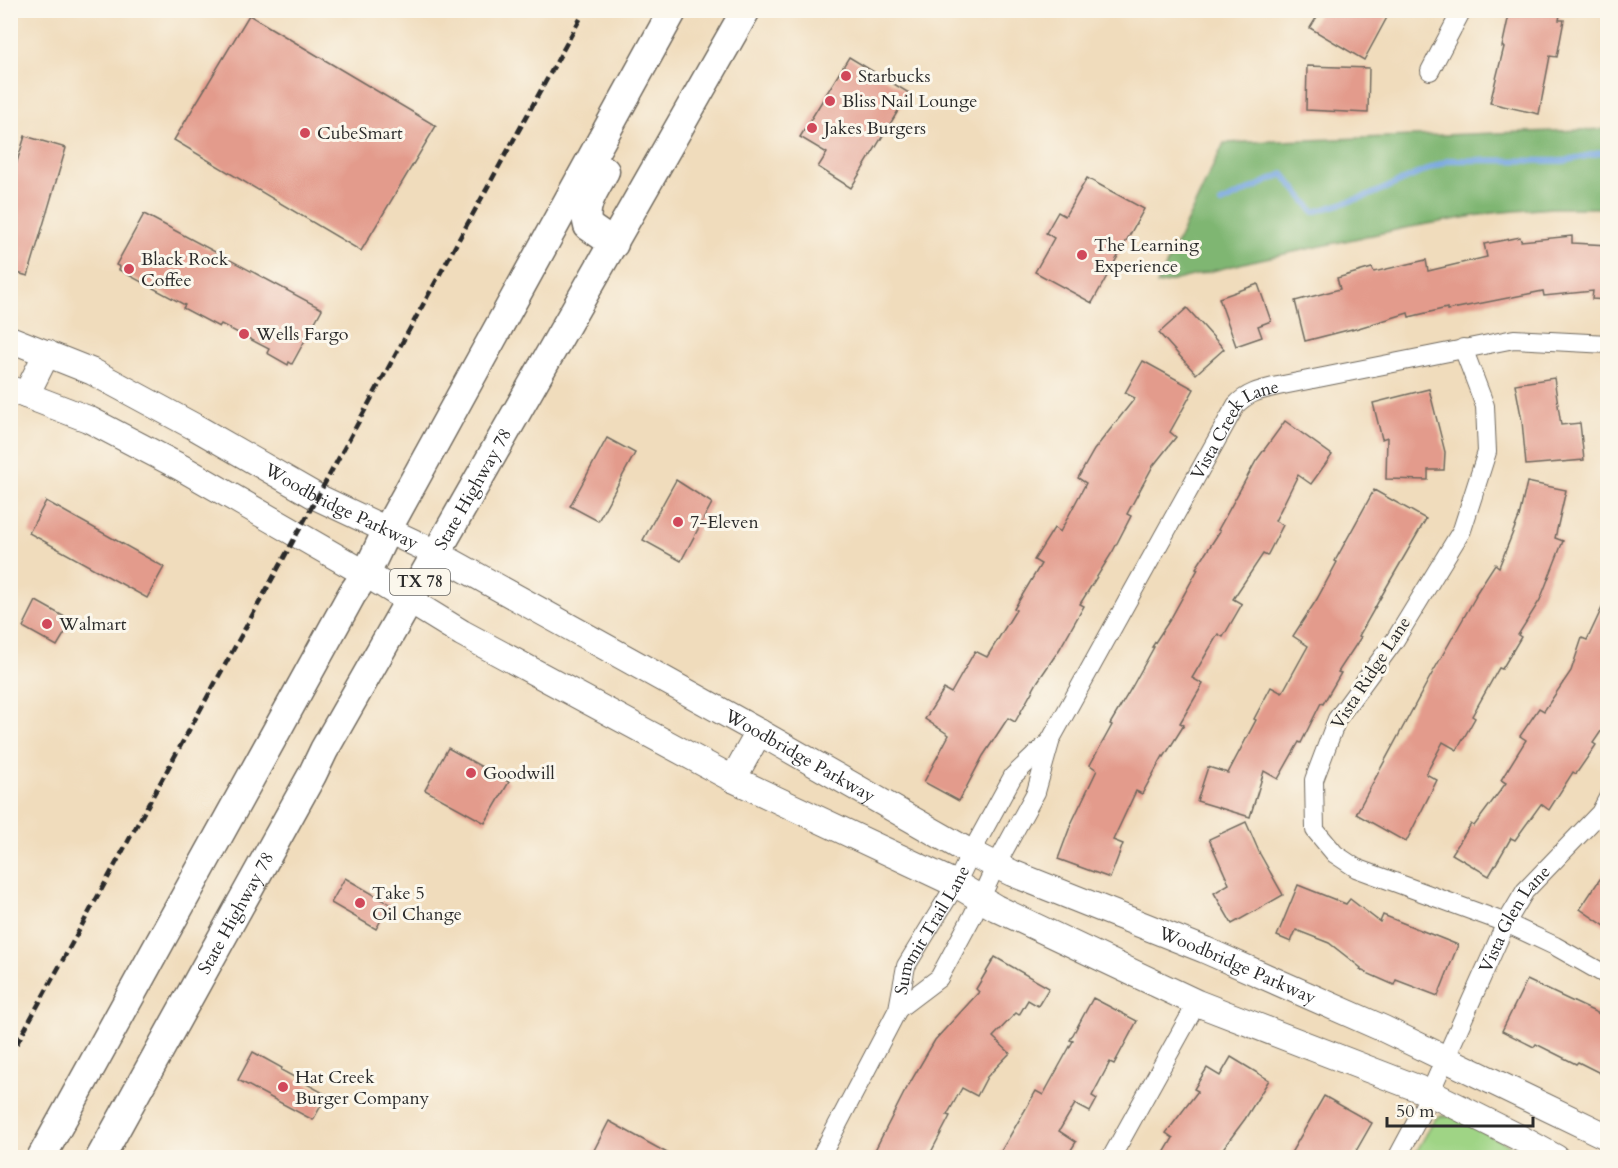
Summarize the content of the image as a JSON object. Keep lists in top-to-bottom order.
{
  "streets": {
    "main road": ["State Highway 78", "Woodbridge Parkway", "TX 78"],
    "street": [
      "Vista Creek Lane",
      "Vista Ridge Lane",
      "Vista Glen Lane",
      "Summit Trail Lane"
    ]
  },
  "crossings": [
    ["Vista Creek Lane", "Woodbridge Parkway"],
    ["Vista Creek Lane", "Vista Ridge Lane"],
    ["Vista Creek Lane", "Summit Trail Lane"],
    ["State Highway 78", "Woodbridge Parkway"],
    ["Woodbridge Parkway", "TX 78"],
    ["Woodbridge Parkway", "Vista Glen Lane"],
    ["Woodbridge Parkway", "Summit Trail Lane"],
    ["Vista Ridge Lane", "Vista Glen Lane"]
  ],
  "places": [
    "Starbucks",
    "Bliss Nail Lounge",
    "Jakes Burgers",
    "CubeSmart",
    "The Learning Experience",
    "Black Rock Coffee",
    "Wells Fargo",
    "7-Eleven",
    "Walmart",
    "Goodwill",
    "Take 5 Oil Change",
    "Hat Creek Burger Company"
  ],
  "scale_bar": "50 m"
}
